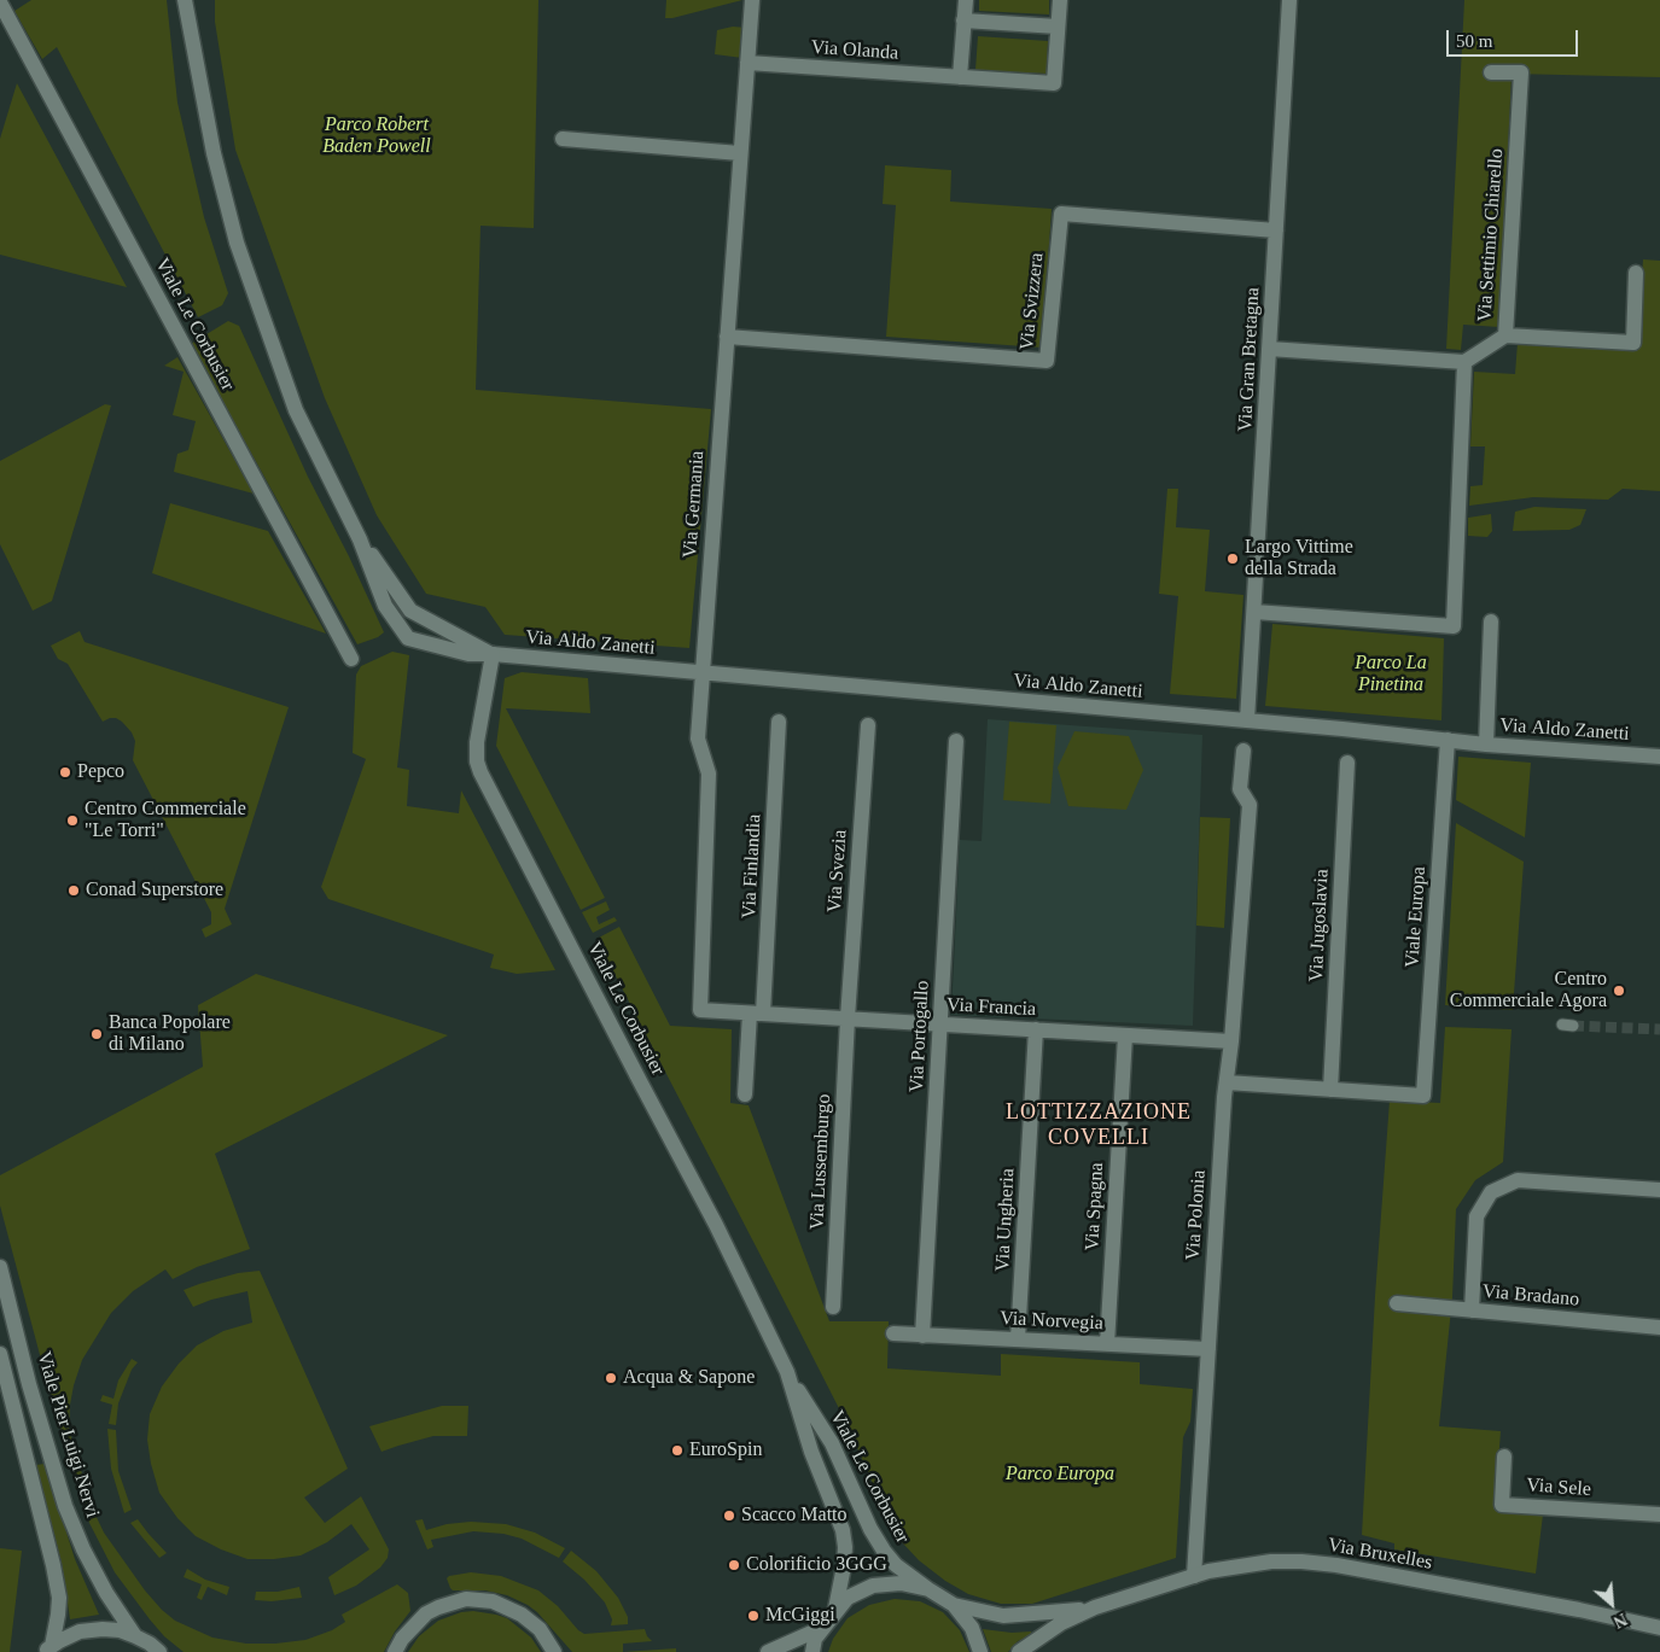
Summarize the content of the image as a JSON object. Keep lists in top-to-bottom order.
{
  "streets": {
    "street": [
      "Via Olanda",
      "Via Settimio Chiarello",
      "Via Svizzera",
      "Viale Le Corbusier",
      "Via Gran Bretagna",
      "Via Germania",
      "Via Aldo Zanetti",
      "Via Finlandia",
      "Via Svezia",
      "Viale Europa",
      "Via Jugoslavia",
      "Via Francia",
      "Via Portogallo",
      "Via Lussemburgo",
      "Via Spagna",
      "Via Polonia",
      "Via Ungheria",
      "Via Bradano",
      "Via Norvegia",
      "Viale Pier Luigi Nervi",
      "Via Sele",
      "Via Bruxelles"
    ]
  },
  "crossings": [
    ["Via Olanda", "Via Germania"],
    ["Via Svizzera", "Via Gran Bretagna"],
    ["Via Svizzera", "Via Germania"],
    ["Viale Le Corbusier", "Via Aldo Zanetti"],
    ["Viale Le Corbusier", "Via Bruxelles"],
    ["Via Gran Bretagna", "Via Aldo Zanetti"],
    ["Via Germania", "Via Aldo Zanetti"],
    ["Via Germania", "Via Francia"],
    ["Via Aldo Zanetti", "Viale Europa"],
    ["Via Finlandia", "Via Francia"],
    ["Via Svezia", "Via Francia"],
    ["Via Svezia", "Via Lussemburgo"],
    ["Viale Europa", "Via Jugoslavia"],
    ["Via Francia", "Via Portogallo"],
    ["Via Francia", "Via Lussemburgo"],
    ["Via Francia", "Via Spagna"],
    ["Via Francia", "Via Polonia"],
    ["Via Francia", "Via Ungheria"],
    ["Via Portogallo", "Via Norvegia"],
    ["Via Spagna", "Via Norvegia"],
    ["Via Polonia", "Via Norvegia"],
    ["Via Polonia", "Via Bruxelles"],
    ["Via Ungheria", "Via Norvegia"]
  ],
  "districts": ["LOTTIZZAZIONE COVELLI"],
  "parks": ["Parco Robert Baden Powell", "Parco La Pinetina", "Parco Europa"],
  "places": [
    "Largo Vittime della Strada",
    "Pepco",
    "Centro Commerciale \"Le Torri\"",
    "Conad Superstore",
    "Centro Commerciale Agora",
    "Banca Popolare di Milano",
    "Acqua & Sapone",
    "EuroSpin",
    "Scacco Matto",
    "Colorificio 3GGG",
    "McGiggi"
  ],
  "scale_bar": "50 m",
  "north": "bottom right"
}
